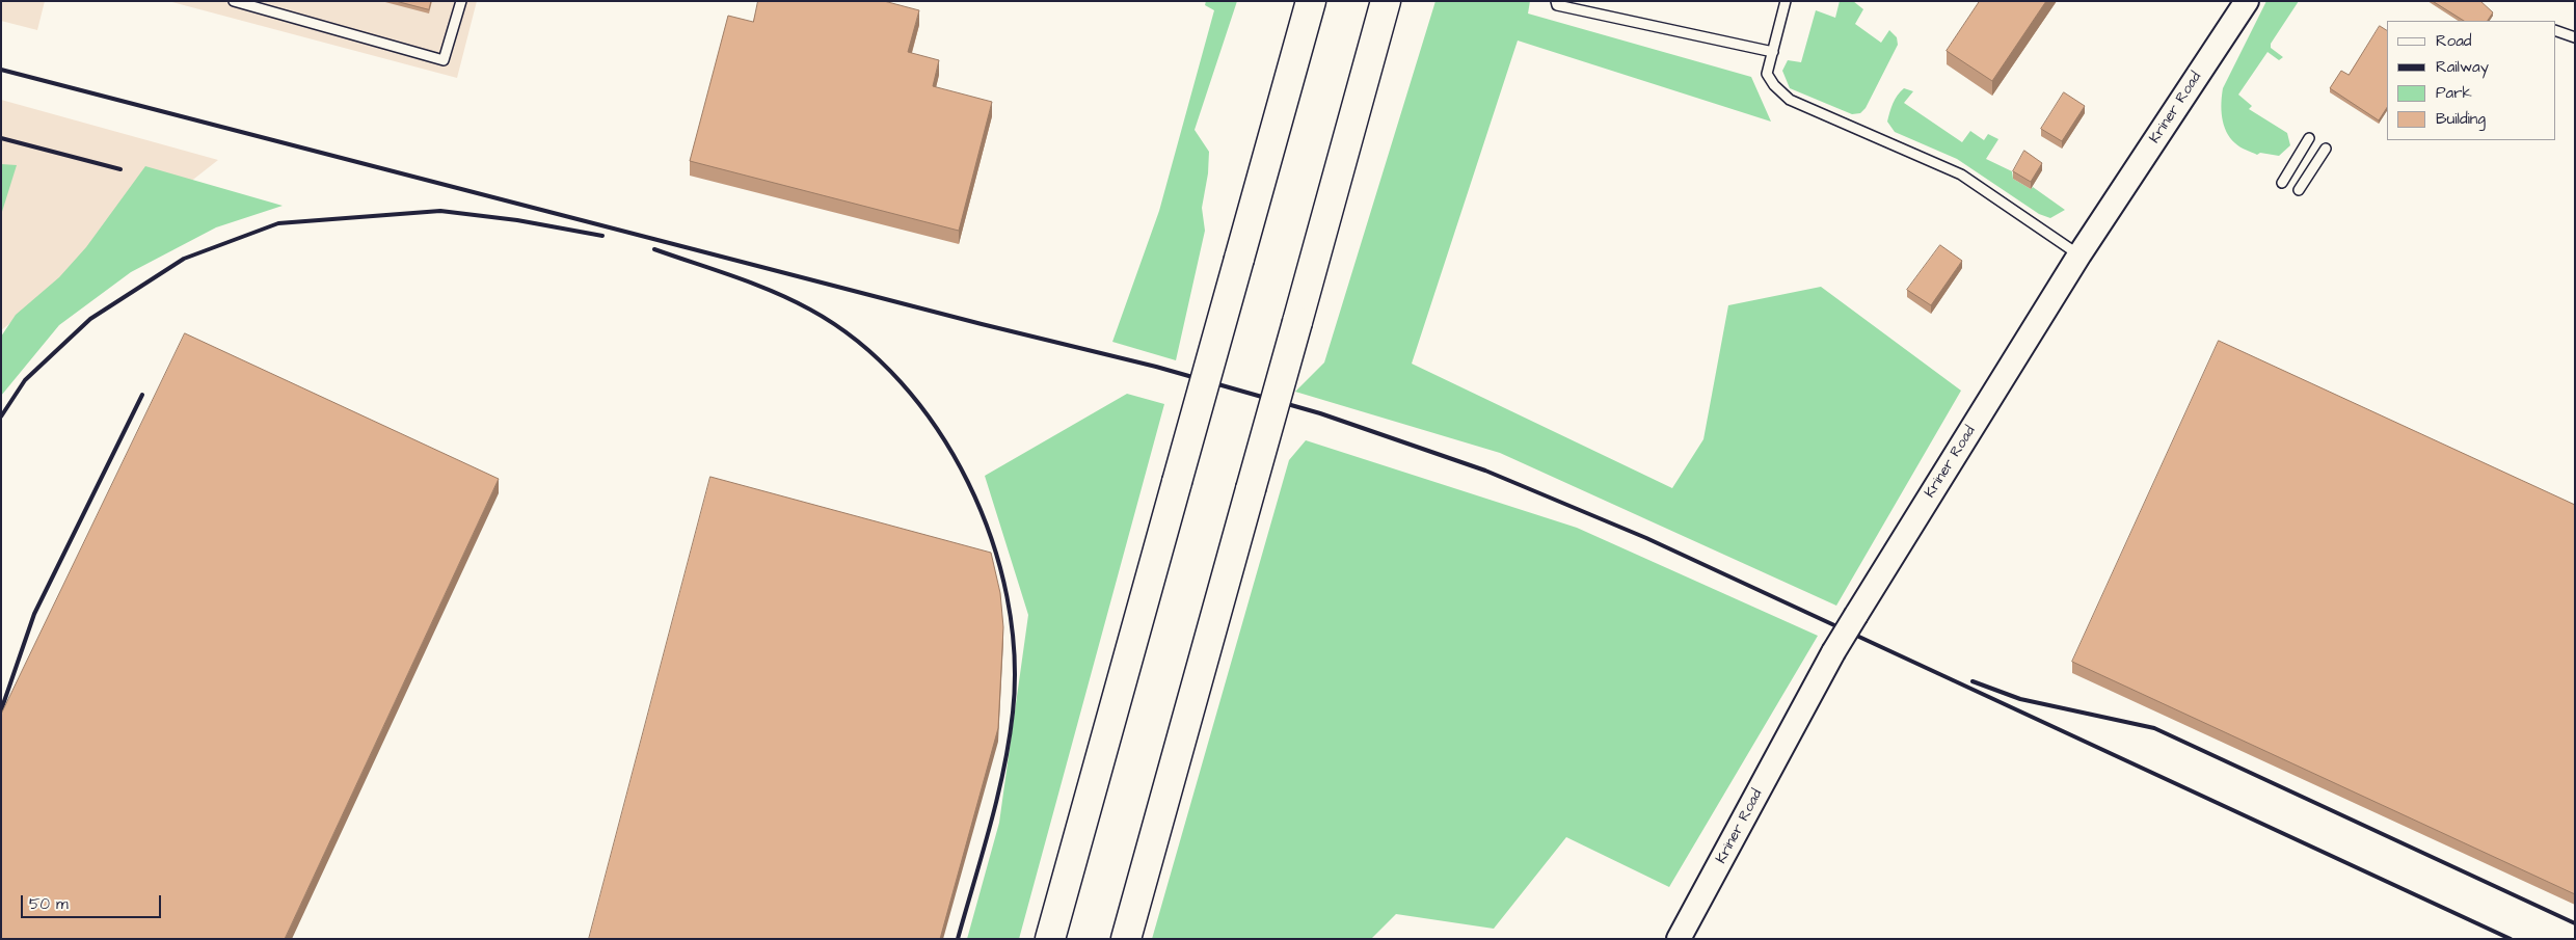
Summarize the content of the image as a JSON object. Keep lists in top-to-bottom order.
{
  "streets": {
    "street": ["Kriner Road"]
  },
  "legend": [
    "Road",
    "Railway",
    "Park",
    "Building"
  ],
  "scale_bar": "50 m"
}
